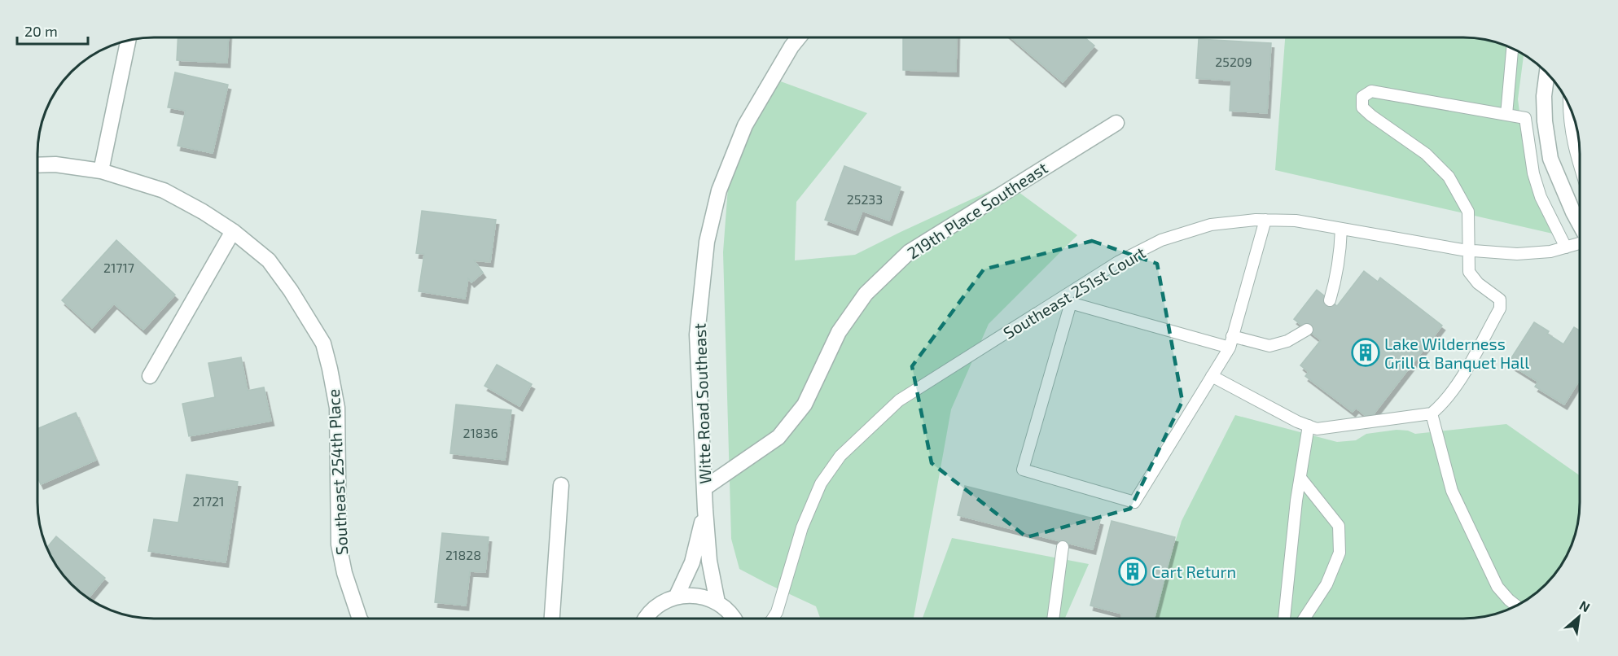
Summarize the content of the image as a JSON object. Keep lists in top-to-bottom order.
{
  "streets": {
    "street": ["219th Place Southeast", "Witte Road Southeast", "Southeast 254th Place"],
    "lane": ["Southeast 251st Court"]
  },
  "crossings": [
    ["219th Place Southeast", "Witte Road Southeast"]
  ],
  "places": {
    "building": ["Lake Wilderness Grill & Banquet Hall", "Cart Return"]
  },
  "house_numbers": [
    "25209",
    "25233",
    "21717",
    "21836",
    "21721",
    "21828"
  ],
  "scale_bar": "20 m",
  "north": "top right"
}
